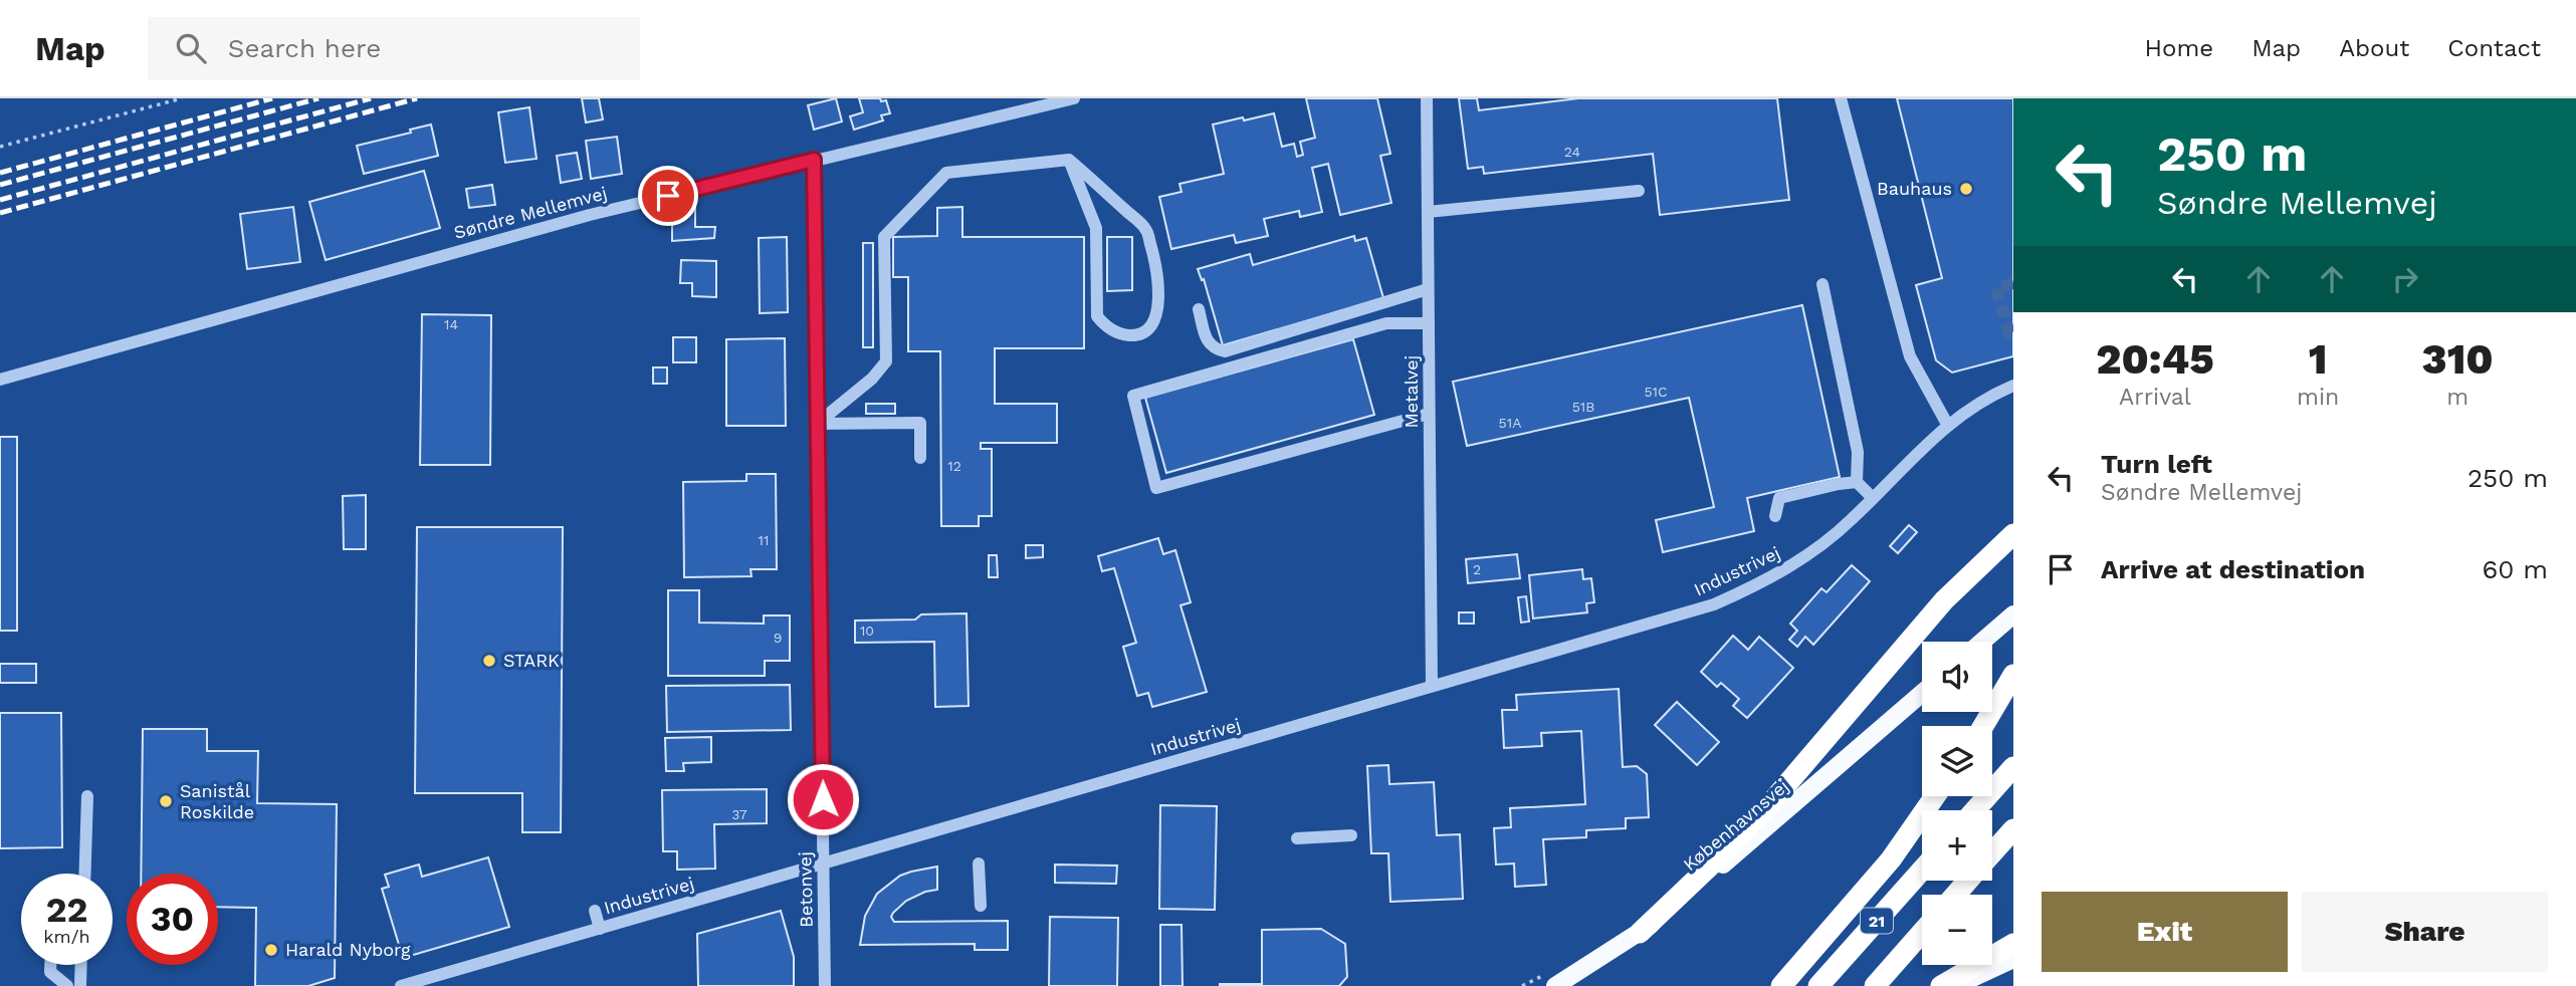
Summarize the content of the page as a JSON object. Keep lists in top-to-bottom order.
{
  "streets": {
    "highway": ["21"],
    "main road": ["Københavnsvej"],
    "street": [
      "Søndre Mellemvej",
      "Metalvej",
      "Industrivej",
      "Betonvej"
    ]
  },
  "crossings": [
    ["Søndre Mellemvej", "Betonvej"],
    ["Metalvej", "Industrivej"],
    ["Industrivej", "Betonvej"]
  ],
  "places": [
    "Bauhaus",
    "STARK",
    "Sanistål Roskilde",
    "Harald Nyborg"
  ],
  "house_numbers": [
    "24",
    "14",
    "51C",
    "51B",
    "51A",
    "12",
    "11",
    "2",
    "10",
    "9",
    "37"
  ],
  "page": {
    "header": "Map",
    "search": "Search here",
    "nav": [
      "Home",
      "Map",
      "About",
      "Contact"
    ],
    "turn": ["250 m", "Søndre Mellemvej"],
    "eta": [
      "20:45",
      "Arrival",
      "1",
      "min",
      "310",
      "m"
    ],
    "list": [
      {
        "name": "Turn left",
        "note": "Søndre Mellemvej",
        "value": "250 m"
      },
      {
        "name": "Arrive at destination",
        "value": "60 m"
      }
    ],
    "map_buttons": ["+", "−"],
    "speed": "22 km/h",
    "limit": "30",
    "buttons": ["Exit", "Share"]
  }
}
